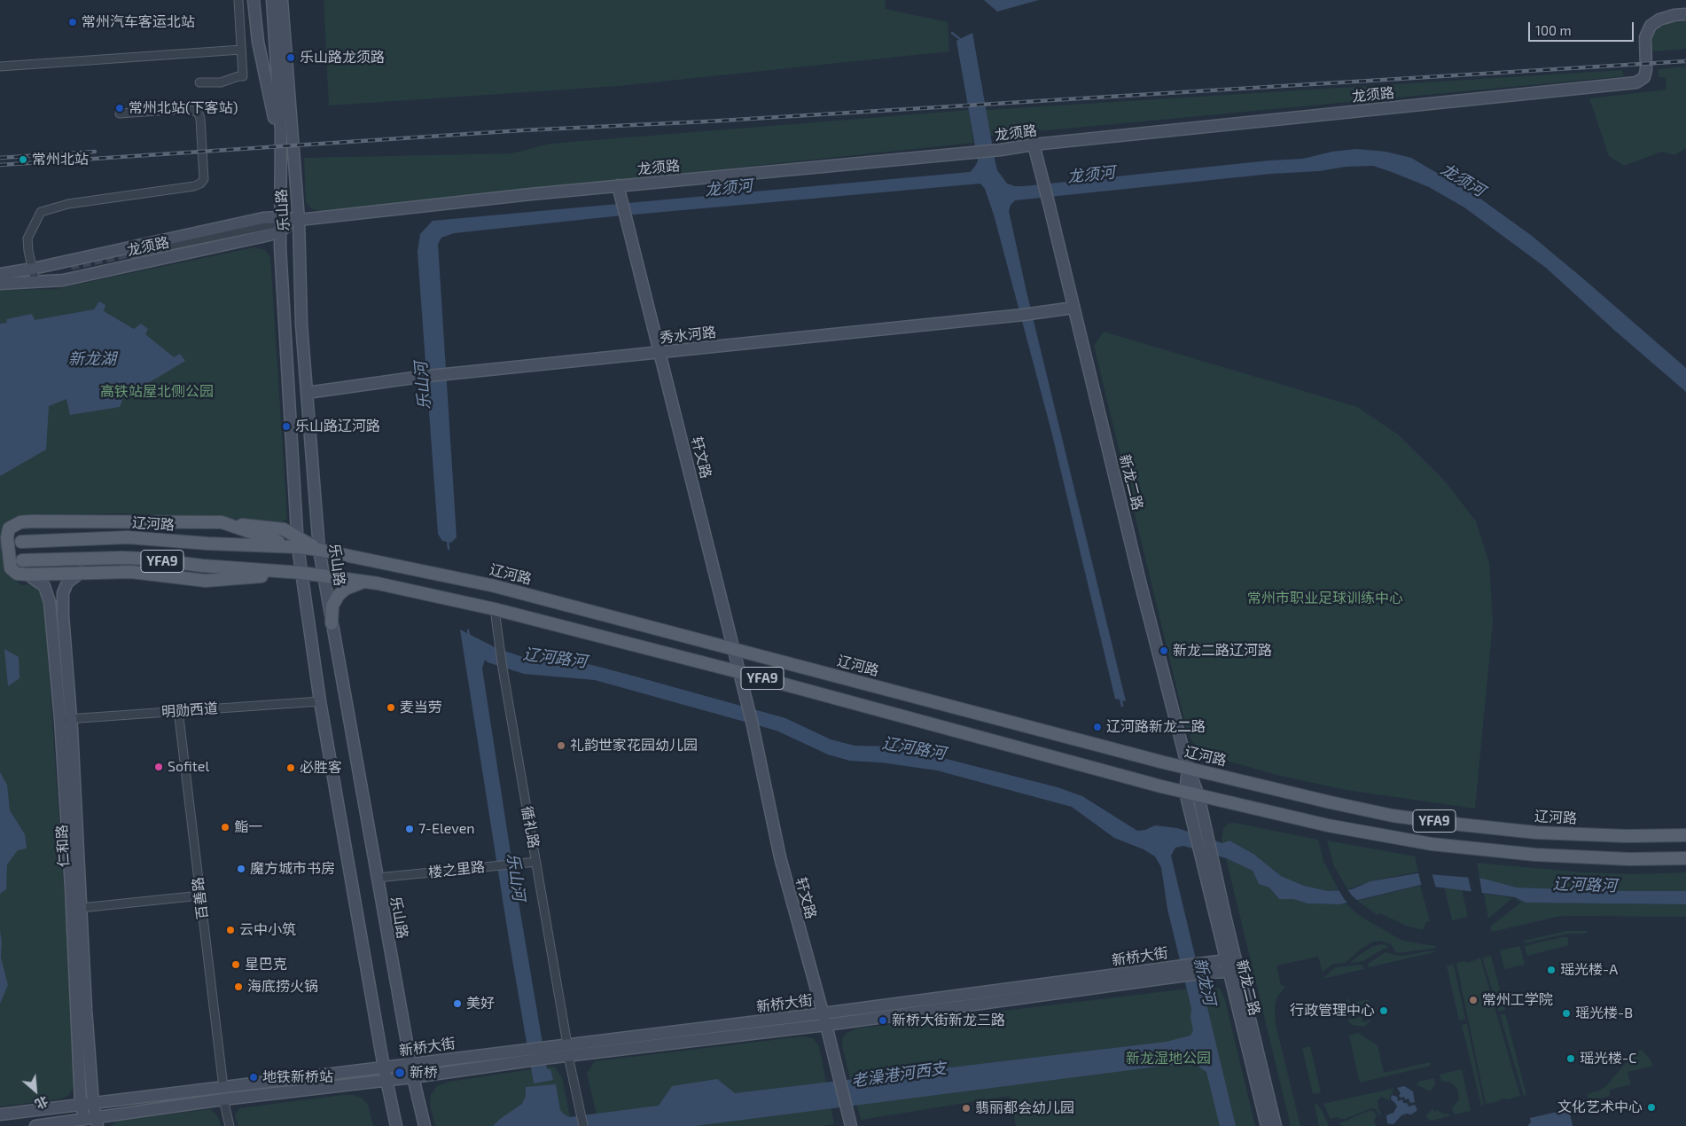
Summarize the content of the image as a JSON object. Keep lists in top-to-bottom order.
{
  "streets": {
    "main road": ["辽河路", "YFA9"],
    "street": [
      "龙须路",
      "乐山路",
      "秀水河路",
      "轩文路",
      "新龙二路",
      "明勋西道",
      "循礼路",
      "仁和路",
      "楼之里路",
      "百善路",
      "新桥大街"
    ]
  },
  "crossings": [
    ["龙须路", "乐山路"],
    ["龙须路", "轩文路"],
    ["龙须路", "新龙二路"],
    ["乐山路", "秀水河路"],
    ["乐山路", "辽河路"],
    ["乐山路", "YFA9"],
    ["乐山路", "明勋西道"],
    ["乐山路", "楼之里路"],
    ["乐山路", "新桥大街"],
    ["秀水河路", "轩文路"],
    ["秀水河路", "新龙二路"],
    ["轩文路", "辽河路"],
    ["轩文路", "YFA9"],
    ["轩文路", "新桥大街"],
    ["新龙二路", "辽河路"],
    ["新龙二路", "新桥大街"],
    ["YFA9", "循礼路"],
    ["明勋西道", "仁和路"],
    ["明勋西道", "百善路"],
    ["循礼路", "楼之里路"],
    ["循礼路", "新桥大街"],
    ["仁和路", "新桥大街"],
    ["百善路", "新桥大街"]
  ],
  "water": [
    "龙须河",
    "新龙湖",
    "乐山河",
    "辽河路河",
    "新龙河",
    "老澡港河西支"
  ],
  "parks": ["高铁站屋北侧公园", "常州市职业足球训练中心", "新龙湿地公园"],
  "places": [
    "常州汽车客运北站",
    "乐山路龙须路",
    "常州北站(下客站)",
    "常州北站",
    "乐山路辽河路",
    "新龙二路辽河路",
    "麦当劳",
    "辽河路新龙二路",
    "礼韵世家花园幼儿园",
    "Sofitel",
    "必胜客",
    "鮨一",
    "7-Eleven",
    "魔方城市书房",
    "云中小筑",
    "星巴克",
    "瑶光楼-A",
    "海底捞火锅",
    "常州工学院",
    "美好",
    "行政管理中心",
    "瑶光楼-B",
    "新桥大街新龙三路",
    "瑶光楼-C",
    "新桥",
    "地铁新桥站",
    "文化艺术中心",
    "翡丽都会幼儿园"
  ],
  "scale_bar": "100 m",
  "north": "bottom right"
}
